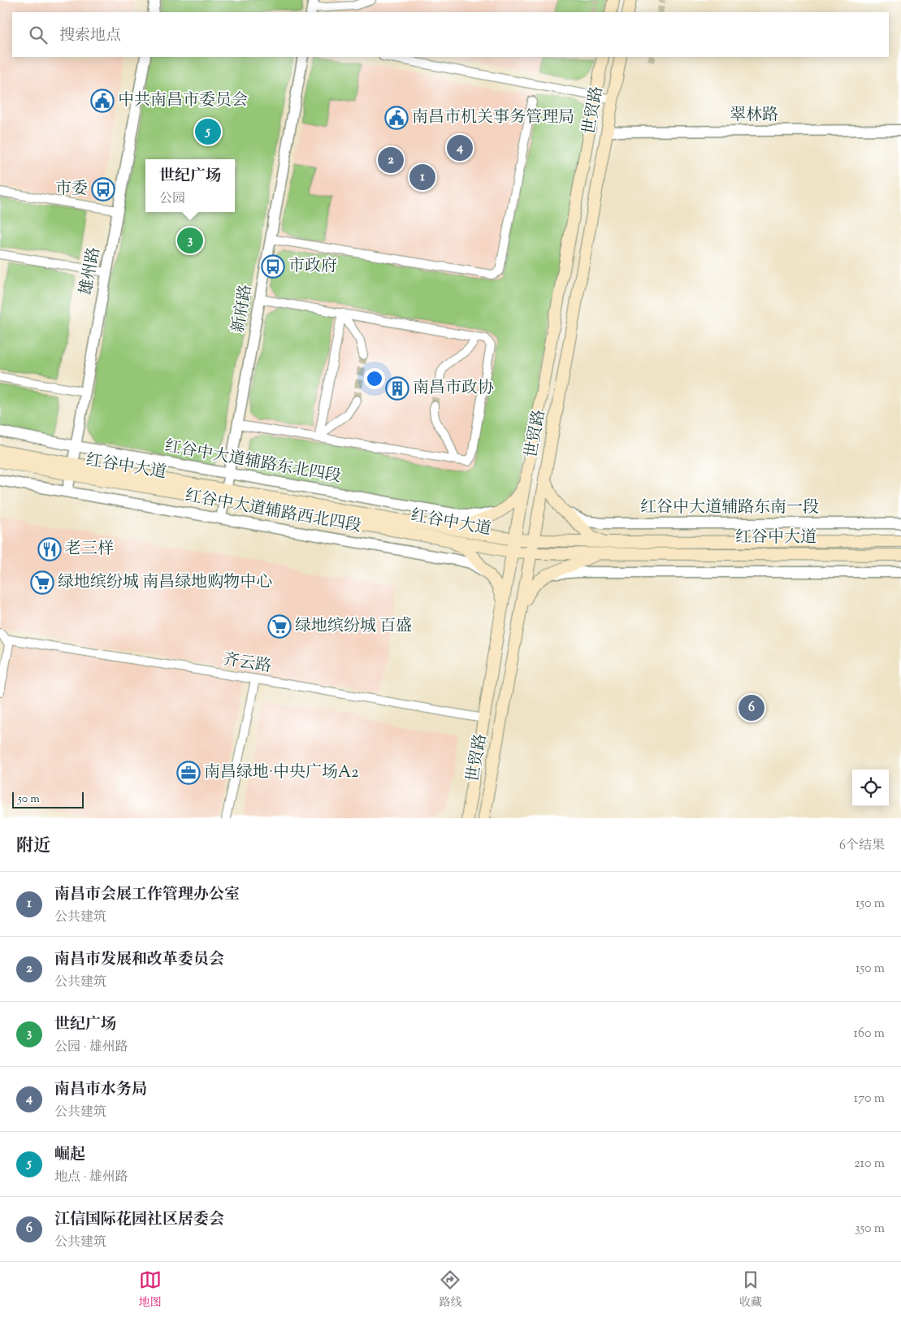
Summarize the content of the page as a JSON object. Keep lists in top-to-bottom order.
{
  "streets": {
    "main road": ["世贸路", "红谷中大道"],
    "street": [
      "翠林路",
      "雄州路",
      "新府路",
      "红谷中大道辅路东北四段",
      "红谷中大道辅路东南一段",
      "红谷中大道辅路西北四段",
      "齐云路"
    ]
  },
  "crossings": [
    ["世贸路", "翠林路"],
    ["世贸路", "红谷中大道"],
    ["世贸路", "齐云路"],
    ["雄州路", "红谷中大道辅路东北四段"],
    ["雄州路", "红谷中大道"],
    ["雄州路", "红谷中大道辅路西北四段"],
    ["新府路", "红谷中大道辅路东北四段"],
    ["新府路", "红谷中大道"],
    ["新府路", "红谷中大道辅路西北四段"]
  ],
  "places": {
    "public building": ["中共南昌市委员会", "南昌市机关事务管理局"],
    "bus stop": ["市委", "市政府"],
    "building": ["南昌市政协"],
    "restaurant": ["老三样"],
    "supermarket": ["绿地缤纷城 南昌绿地购物中心", "绿地缤纷城 百盛"],
    "office": ["南昌绿地·中央广场A2"]
  },
  "scale_bar": "50 m",
  "page": {
    "search": "搜索地点",
    "pins": [
      "5",
      "4",
      "2",
      "1",
      "3",
      "6"
    ],
    "popup": ["世纪广场", "公园"],
    "scale": "50 m",
    "heading": ["附近", "6个结果"],
    "list": [
      {
        "mark": "1",
        "name": "南昌市会展工作管理办公室",
        "note": "公共建筑",
        "value": "150 m"
      },
      {
        "mark": "2",
        "name": "南昌市发展和改革委员会",
        "note": "公共建筑",
        "value": "150 m"
      },
      {
        "mark": "3",
        "name": "世纪广场",
        "note": "公园 · 雄州路",
        "value": "160 m"
      },
      {
        "mark": "4",
        "name": "南昌市水务局",
        "note": "公共建筑",
        "value": "170 m"
      },
      {
        "mark": "5",
        "name": "崛起",
        "note": "地点 · 雄州路",
        "value": "210 m"
      },
      {
        "mark": "6",
        "name": "江信国际花园社区居委会",
        "note": "公共建筑",
        "value": "350 m"
      }
    ],
    "nav": ["地图", "路线", "收藏"]
  }
}
